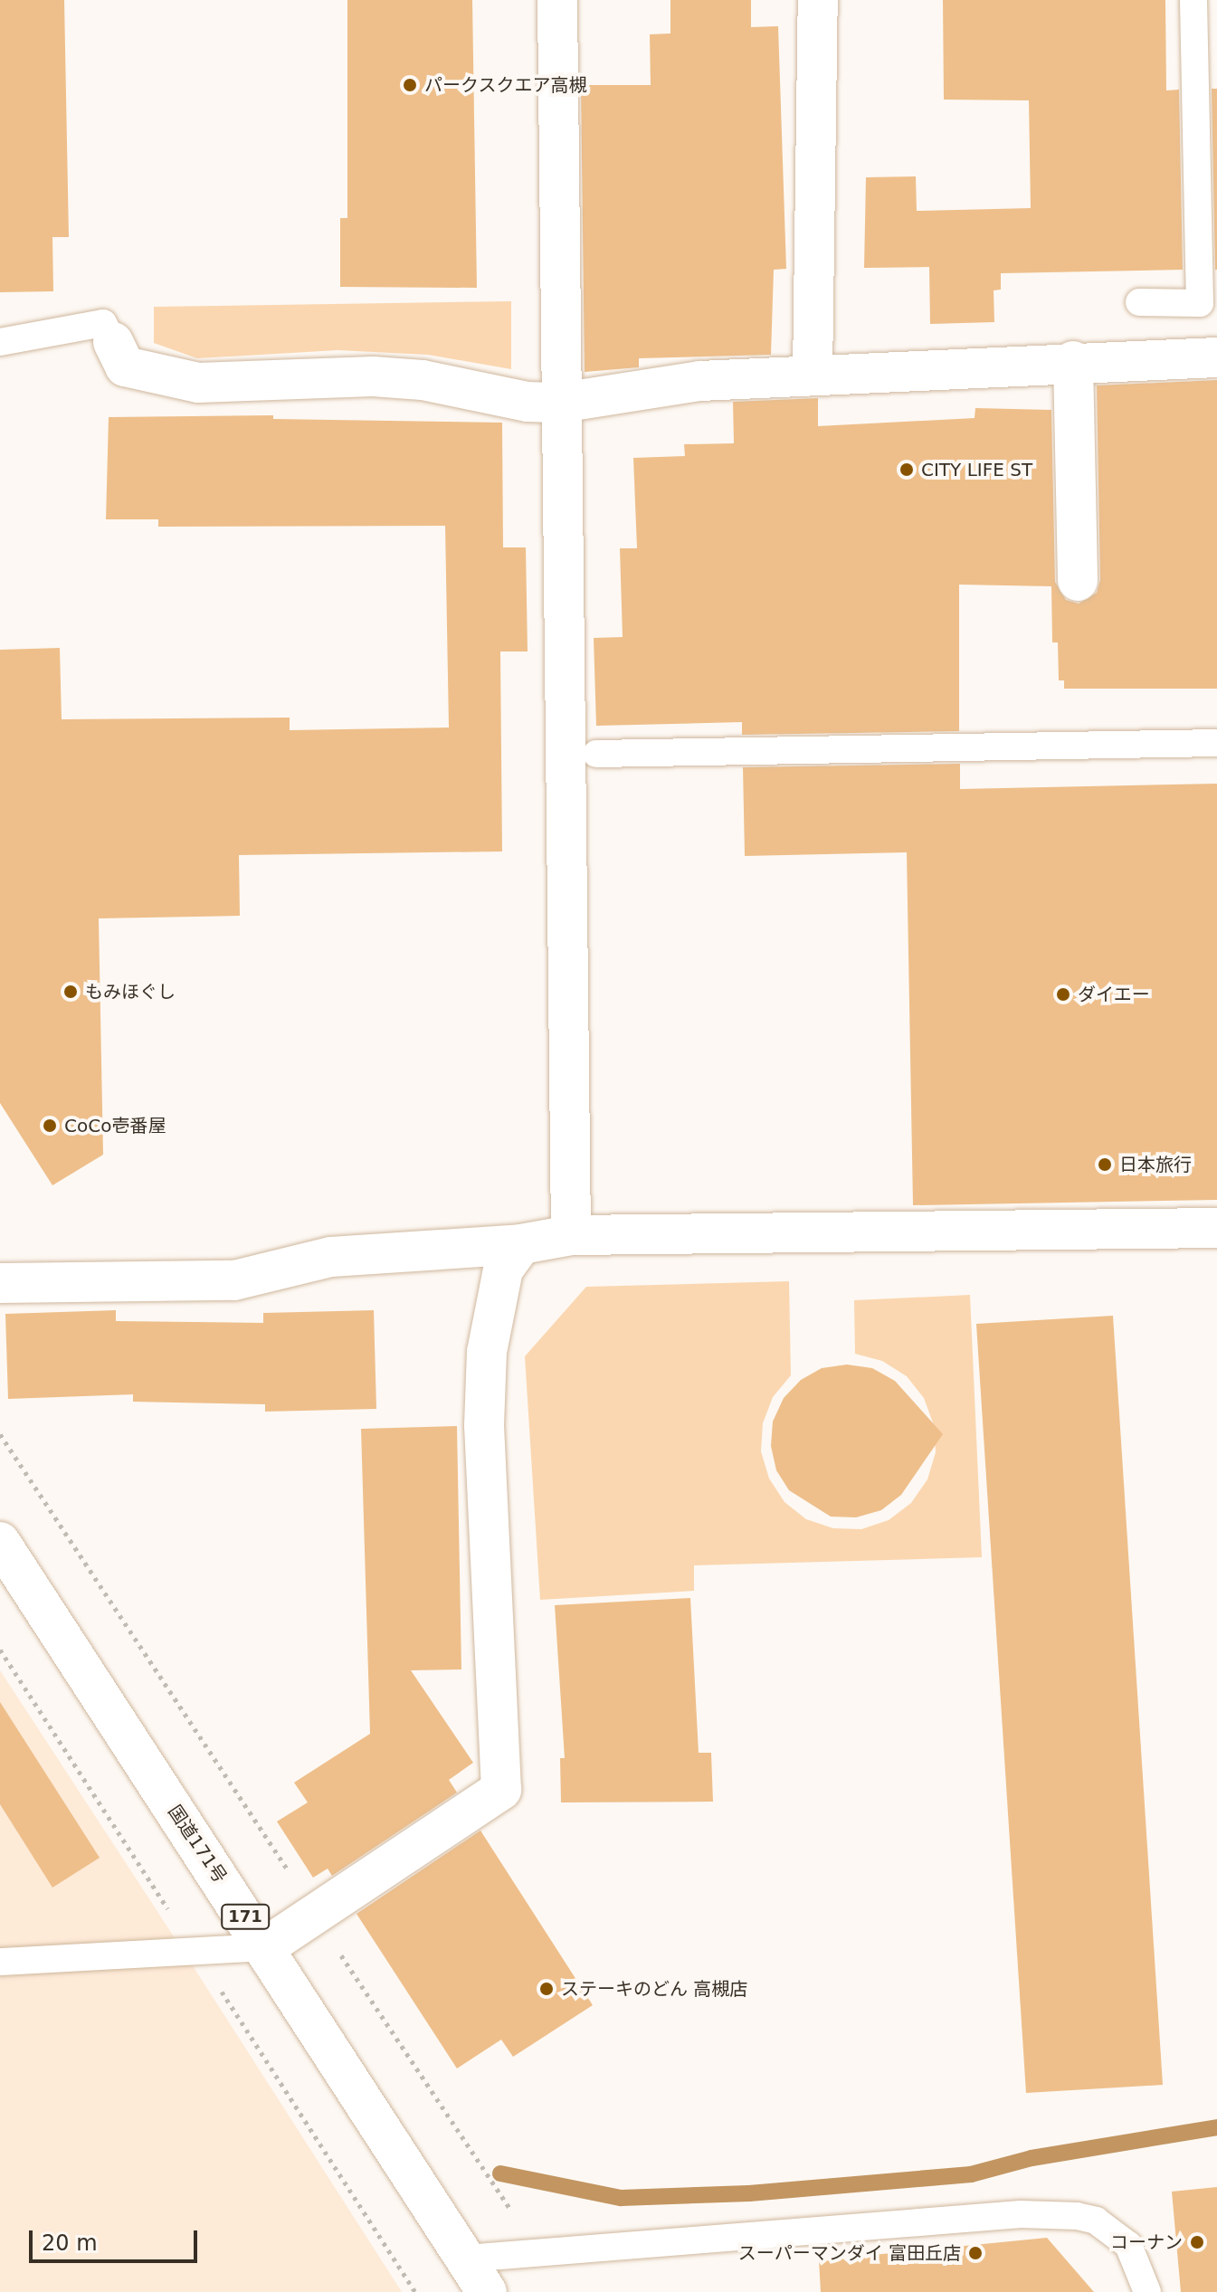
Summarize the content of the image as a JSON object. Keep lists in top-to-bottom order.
{
  "streets": {
    "main road": ["国道171号", "171"]
  },
  "places": [
    "パークスクエア高槻",
    "CITY LIFE ST",
    "もみほぐし",
    "ダイエー",
    "CoCo壱番屋",
    "日本旅行",
    "ステーキのどん 高槻店",
    "コーナン",
    "スーパーマンダイ 富田丘店"
  ],
  "scale_bar": "20 m"
}
